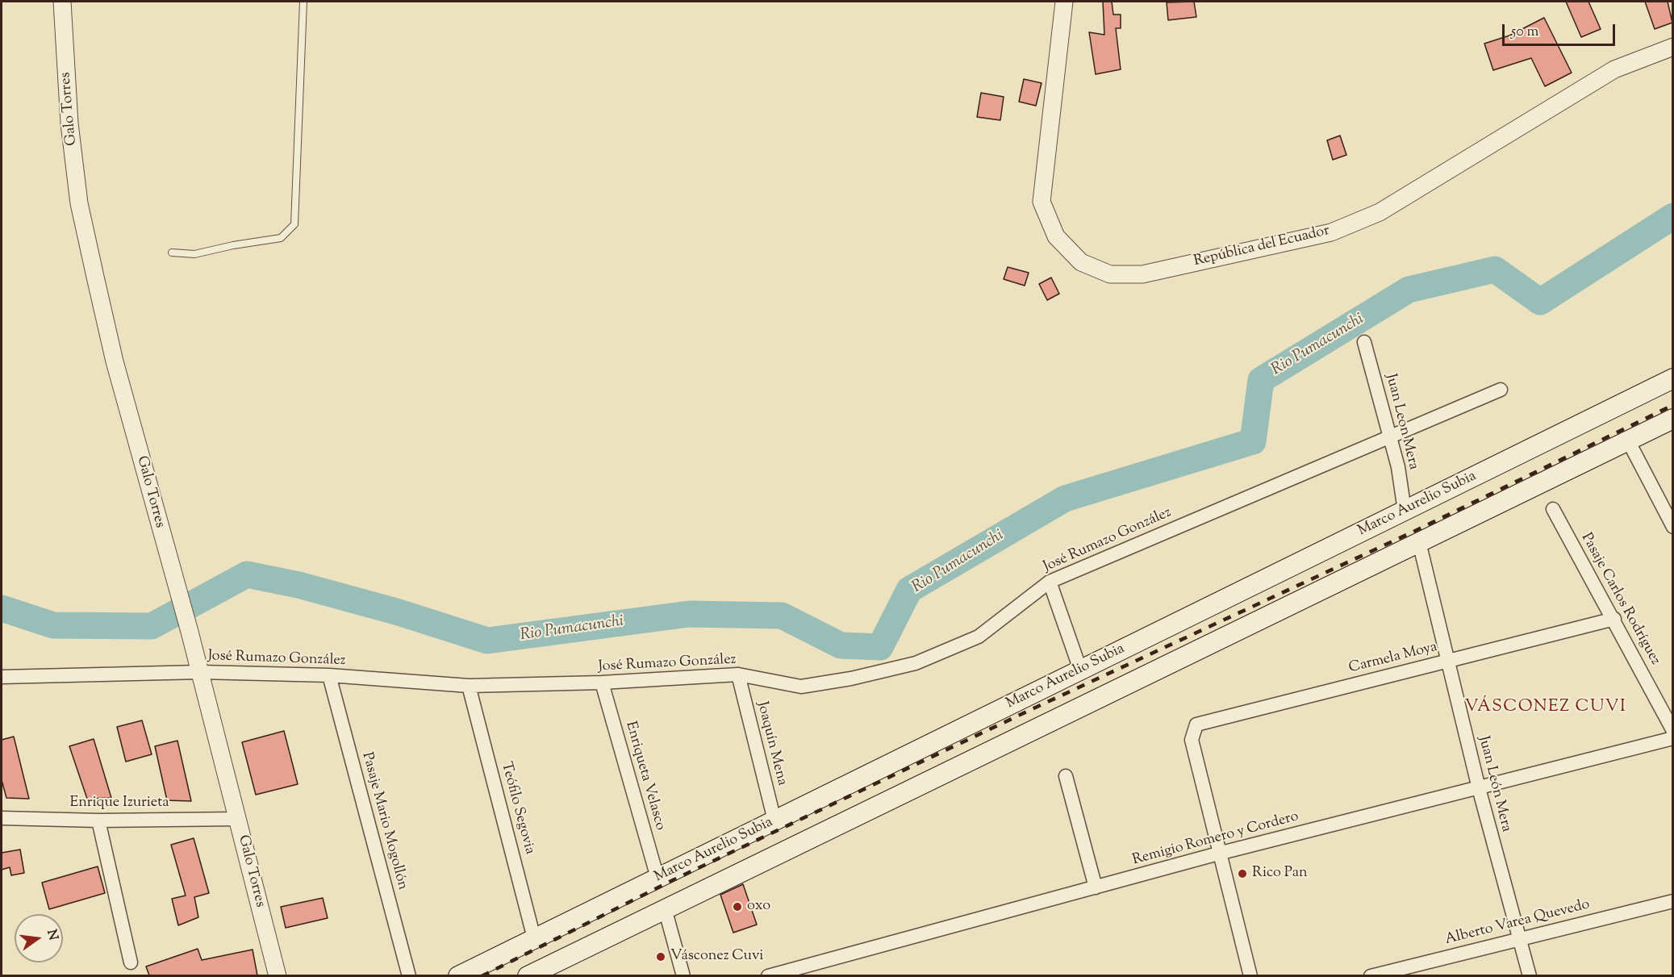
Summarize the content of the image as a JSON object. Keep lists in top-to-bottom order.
{
  "streets": {
    "main road": ["Marco Aurelio Subia"],
    "street": [
      "Galo Torres",
      "República del Ecuador",
      "Juan Leon Mera",
      "José Rumazo González",
      "Pasaje Carlos Rodríguez",
      "Carmela Moya",
      "Joaquín Mena",
      "Enriqueta Velasco",
      "Juan León Mera",
      "Enrique Izurieta",
      "Teófilo Segovia",
      "Pasaje Mario Mogollón",
      "Remigio Romero y Cordero",
      "Alberto Varea Quevedo"
    ]
  },
  "crossings": [
    ["Galo Torres", "José Rumazo González"],
    ["Galo Torres", "Enrique Izurieta"],
    ["Juan Leon Mera", "Marco Aurelio Subia"],
    ["Juan Leon Mera", "José Rumazo González"],
    ["Marco Aurelio Subia", "Joaquín Mena"],
    ["Marco Aurelio Subia", "Enriqueta Velasco"],
    ["Marco Aurelio Subia", "Teófilo Segovia"],
    ["José Rumazo González", "Joaquín Mena"],
    ["José Rumazo González", "Enriqueta Velasco"],
    ["José Rumazo González", "Teófilo Segovia"],
    ["José Rumazo González", "Pasaje Mario Mogollón"],
    ["Pasaje Carlos Rodríguez", "Carmela Moya"],
    ["Carmela Moya", "Juan León Mera"],
    ["Carmela Moya", "Remigio Romero y Cordero"],
    ["Juan León Mera", "Remigio Romero y Cordero"],
    ["Juan León Mera", "Alberto Varea Quevedo"]
  ],
  "districts": ["VÁSCONEZ CUVI"],
  "water": ["Rio Pumacunchi"],
  "places": ["Rico Pan", "oxo", "Vásconez Cuvi"],
  "scale_bar": "50 m",
  "north": "right"
}
